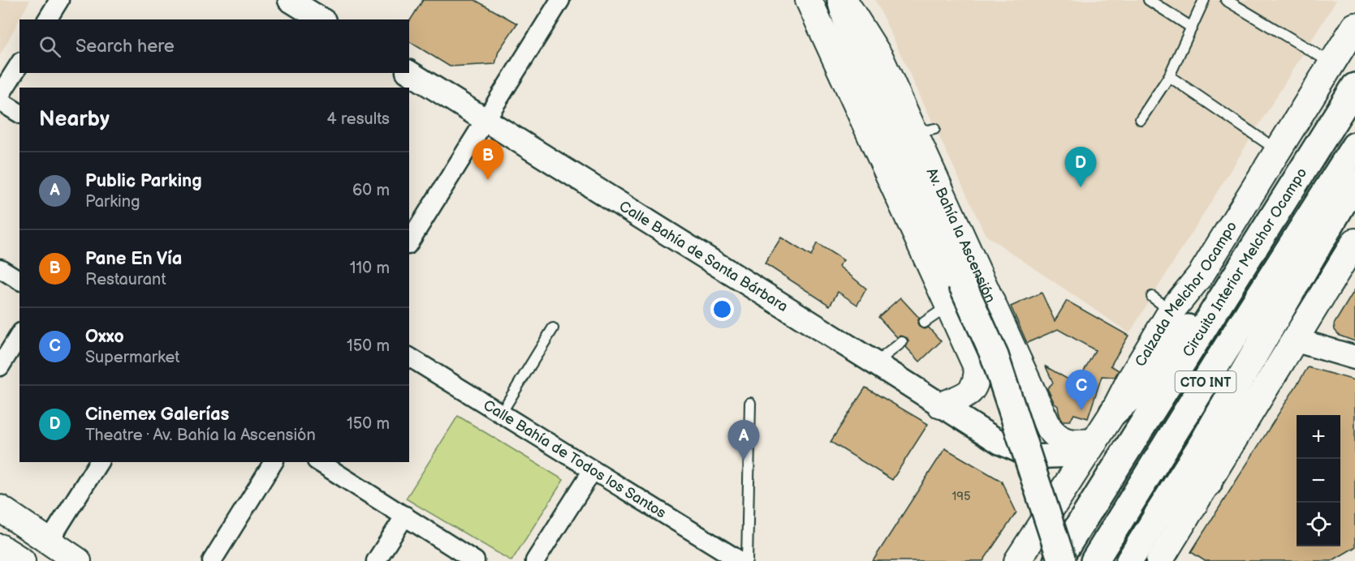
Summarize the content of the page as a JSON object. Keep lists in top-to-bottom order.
{
  "streets": {
    "main road": [
      "Av. Bahía la Ascensión",
      "Circuito Interior Melchor Ocampo",
      "Calzada Melchor Ocampo",
      "CTO INT"
    ],
    "street": ["Calle Bahía de Santa Bárbara", "Calle Bahía de Todos los Santos"]
  },
  "crossings": [
    ["Av. Bahía la Ascensión", "Calzada Melchor Ocampo"]
  ],
  "house_numbers": ["195"],
  "page": {
    "search": "Search here",
    "heading": ["Nearby", "4 results"],
    "pins": [
      "B",
      "D",
      "C",
      "A"
    ],
    "list": [
      {
        "mark": "A",
        "name": "Public Parking",
        "note": "Parking",
        "value": "60 m"
      },
      {
        "mark": "B",
        "name": "Pane En Vía",
        "note": "Restaurant",
        "value": "110 m"
      },
      {
        "mark": "C",
        "name": "Oxxo",
        "note": "Supermarket",
        "value": "150 m"
      },
      {
        "mark": "D",
        "name": "Cinemex Galerías",
        "note": "Theatre · Av. Bahía la Ascensión",
        "value": "150 m"
      }
    ],
    "map_buttons": ["+", "−"]
  }
}
